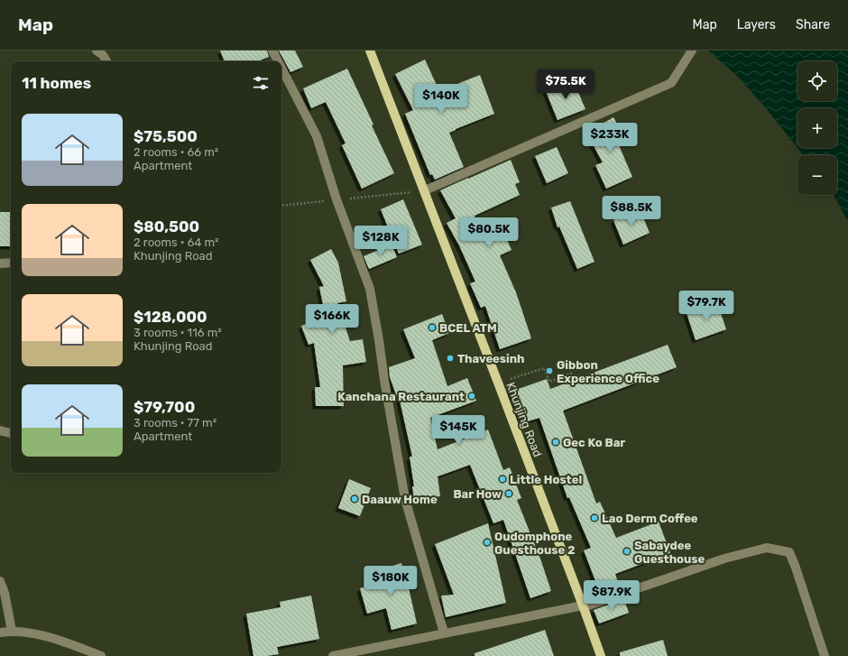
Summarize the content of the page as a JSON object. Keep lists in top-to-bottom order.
{
  "streets": {
    "main road": ["Khunjing Road"]
  },
  "places": [
    "BCEL ATM",
    "Thaveesinh",
    "Gibbon Experience Office",
    "Kanchana Restaurant",
    "Gec Ko Bar",
    "Little Hostel",
    "Bar How",
    "Daauw Home",
    "Lao Derm Coffee",
    "Oudomphone Guesthouse 2",
    "Sabaydee Guesthouse"
  ],
  "page": {
    "header": "Map",
    "nav": ["Map", "Layers", "Share"],
    "map_buttons": ["+", "−"],
    "heading": "11 homes",
    "price": [
      "$75.5K",
      "$140K",
      "$233K",
      "$88.5K",
      "$80.5K",
      "$128K",
      "$79.7K",
      "$166K",
      "$145K",
      "$180K",
      "$87.9K"
    ],
    "list": [
      {
        "name": "$75,500",
        "note": "2 rooms · 66 m² · Apartment"
      },
      {
        "name": "$80,500",
        "note": "2 rooms · 64 m² · Khunjing Road"
      },
      {
        "name": "$128,000",
        "note": "3 rooms · 116 m² · Khunjing Road"
      },
      {
        "name": "$79,700",
        "note": "3 rooms · 77 m² · Apartment"
      }
    ]
  }
}
